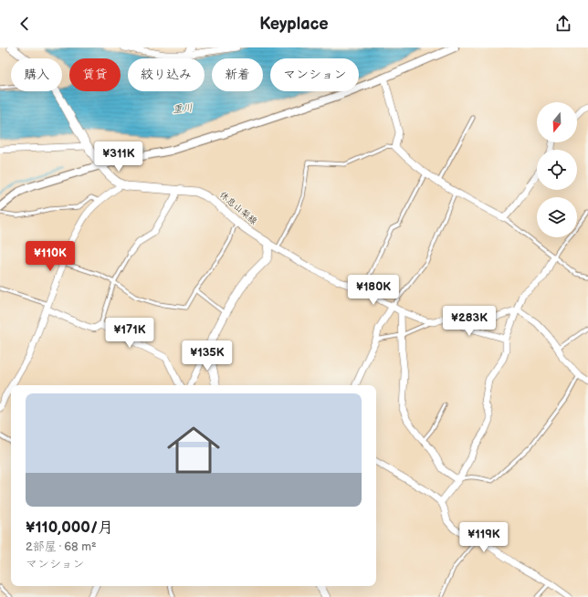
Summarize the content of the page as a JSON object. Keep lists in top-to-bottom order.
{
  "streets": {
    "main road": ["休息山梨線"]
  },
  "water": ["重川"],
  "north": "bottom",
  "page": {
    "header": "Keyplace",
    "chip": [
      "購入",
      "賃貸",
      "絞り込み",
      "新着",
      "マンション"
    ],
    "price": [
      "¥311K",
      "¥110K",
      "¥180K",
      "¥283K",
      "¥171K",
      "¥135K",
      "¥119K"
    ],
    "list": [
      {
        "name": "¥110,000/月",
        "note": "2部屋 · 68 m² · マンション"
      }
    ]
  }
}
